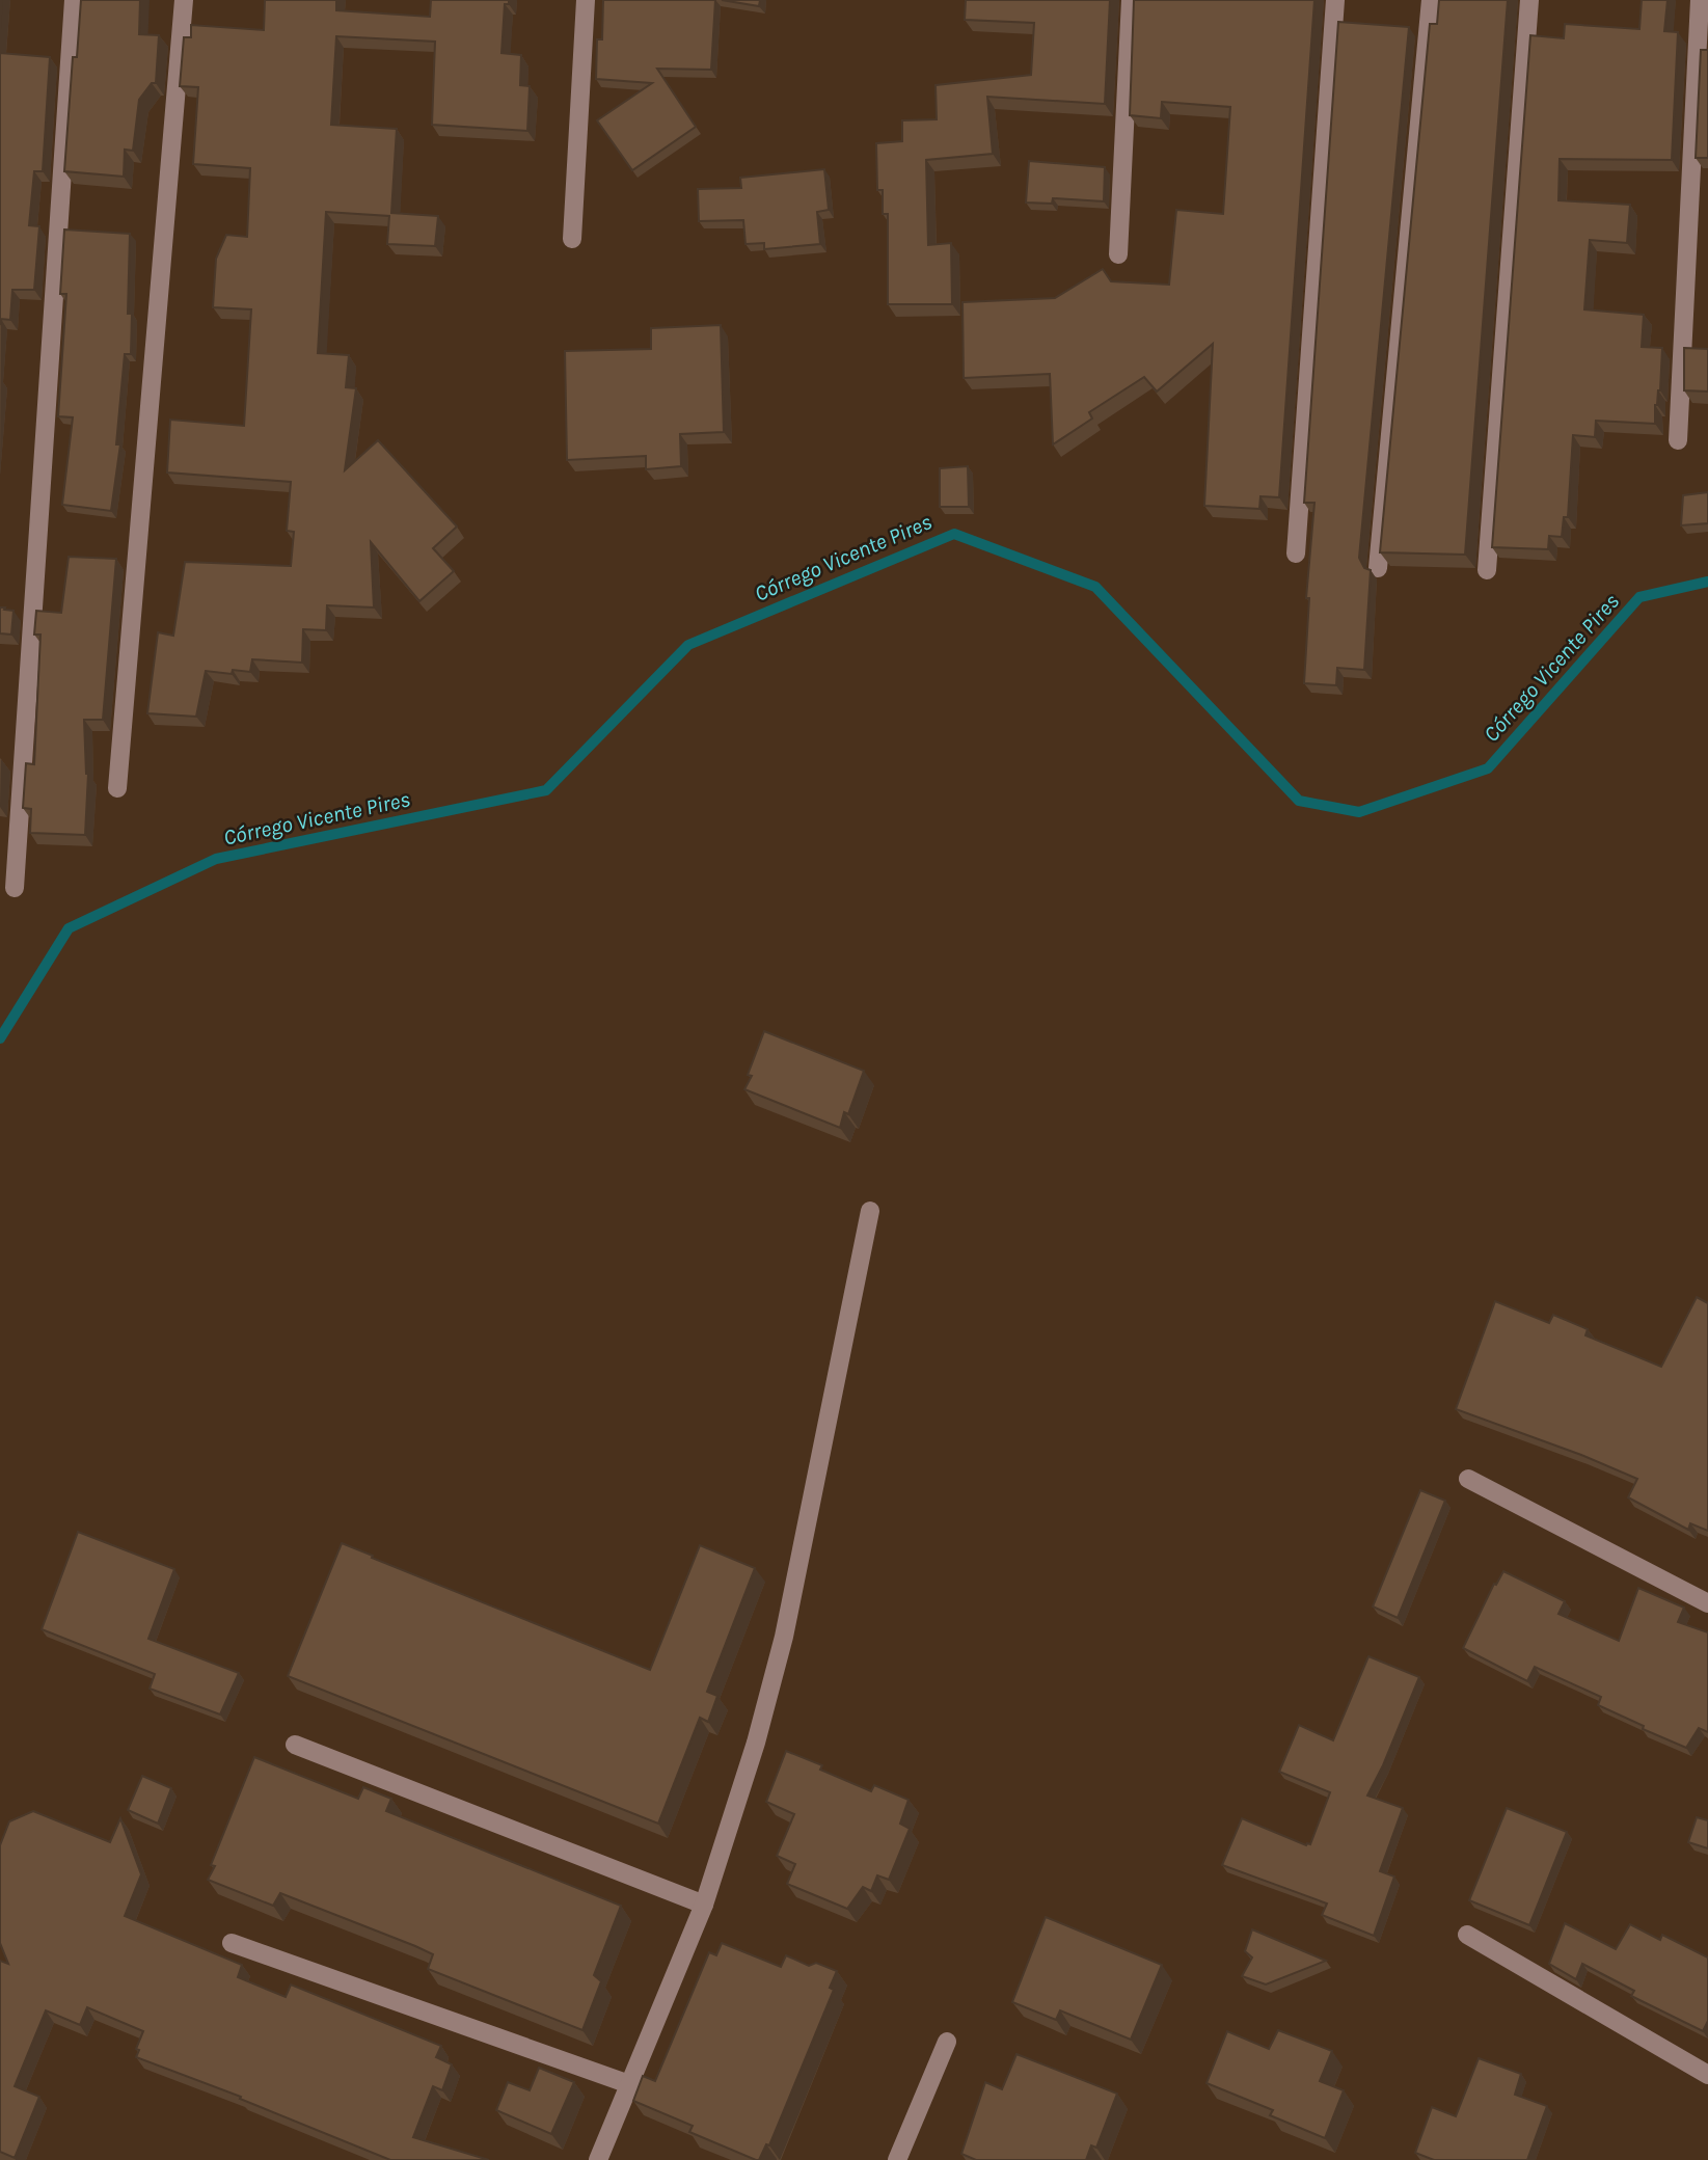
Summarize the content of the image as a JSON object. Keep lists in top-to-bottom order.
{
  "water": ["Córrego Vicente Pires"]
}
